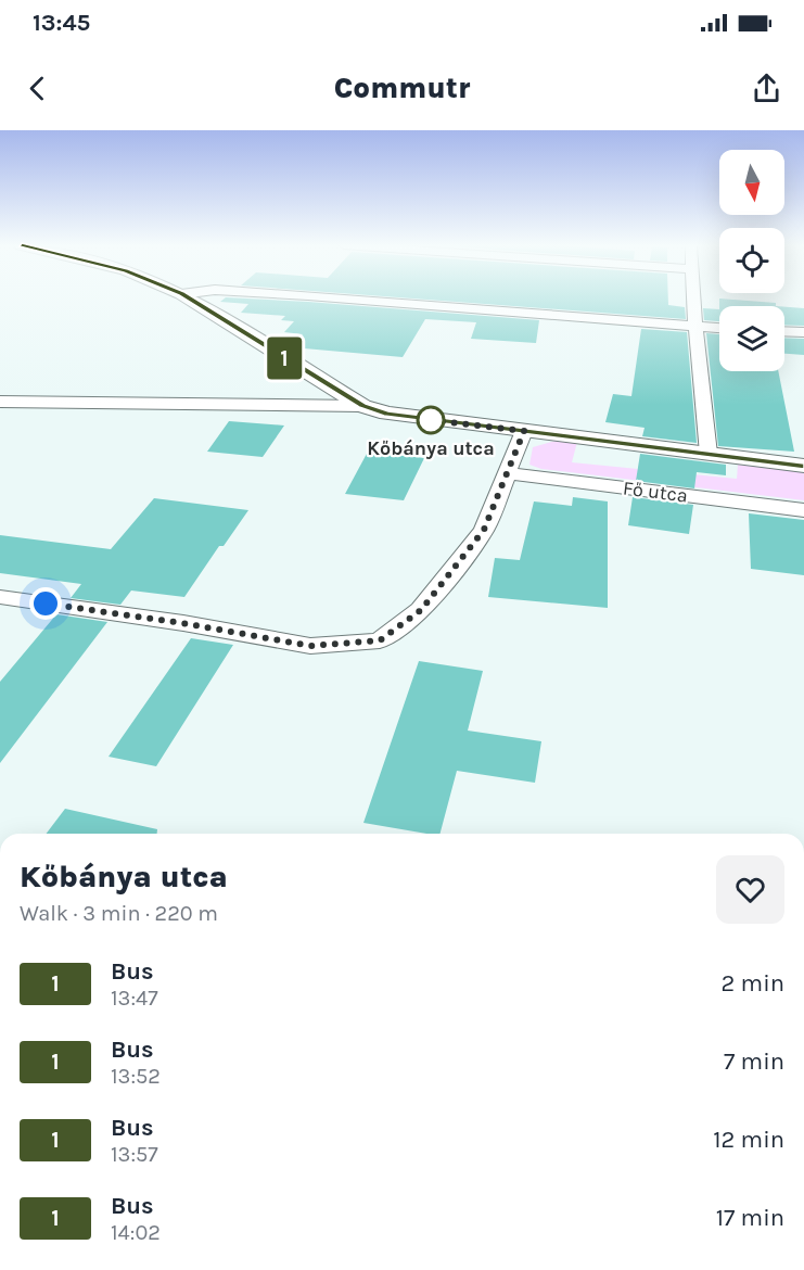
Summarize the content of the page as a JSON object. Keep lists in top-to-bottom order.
{
  "streets": {
    "street": ["Fő utca"]
  },
  "places": ["Kőbánya utca"],
  "lines": ["bus line 1"],
  "north": "bottom",
  "page": {
    "status": "13:45",
    "header": "Commutr",
    "on_map": "1",
    "heading": ["Kőbánya utca", "Walk · 3 min · 220 m"],
    "list": [
      {
        "mark": "1",
        "name": "Bus",
        "note": "13:47",
        "value": "2 min"
      },
      {
        "mark": "1",
        "name": "Bus",
        "note": "13:52",
        "value": "7 min"
      },
      {
        "mark": "1",
        "name": "Bus",
        "note": "13:57",
        "value": "12 min"
      },
      {
        "mark": "1",
        "name": "Bus",
        "note": "14:02",
        "value": "17 min"
      }
    ]
  }
}
